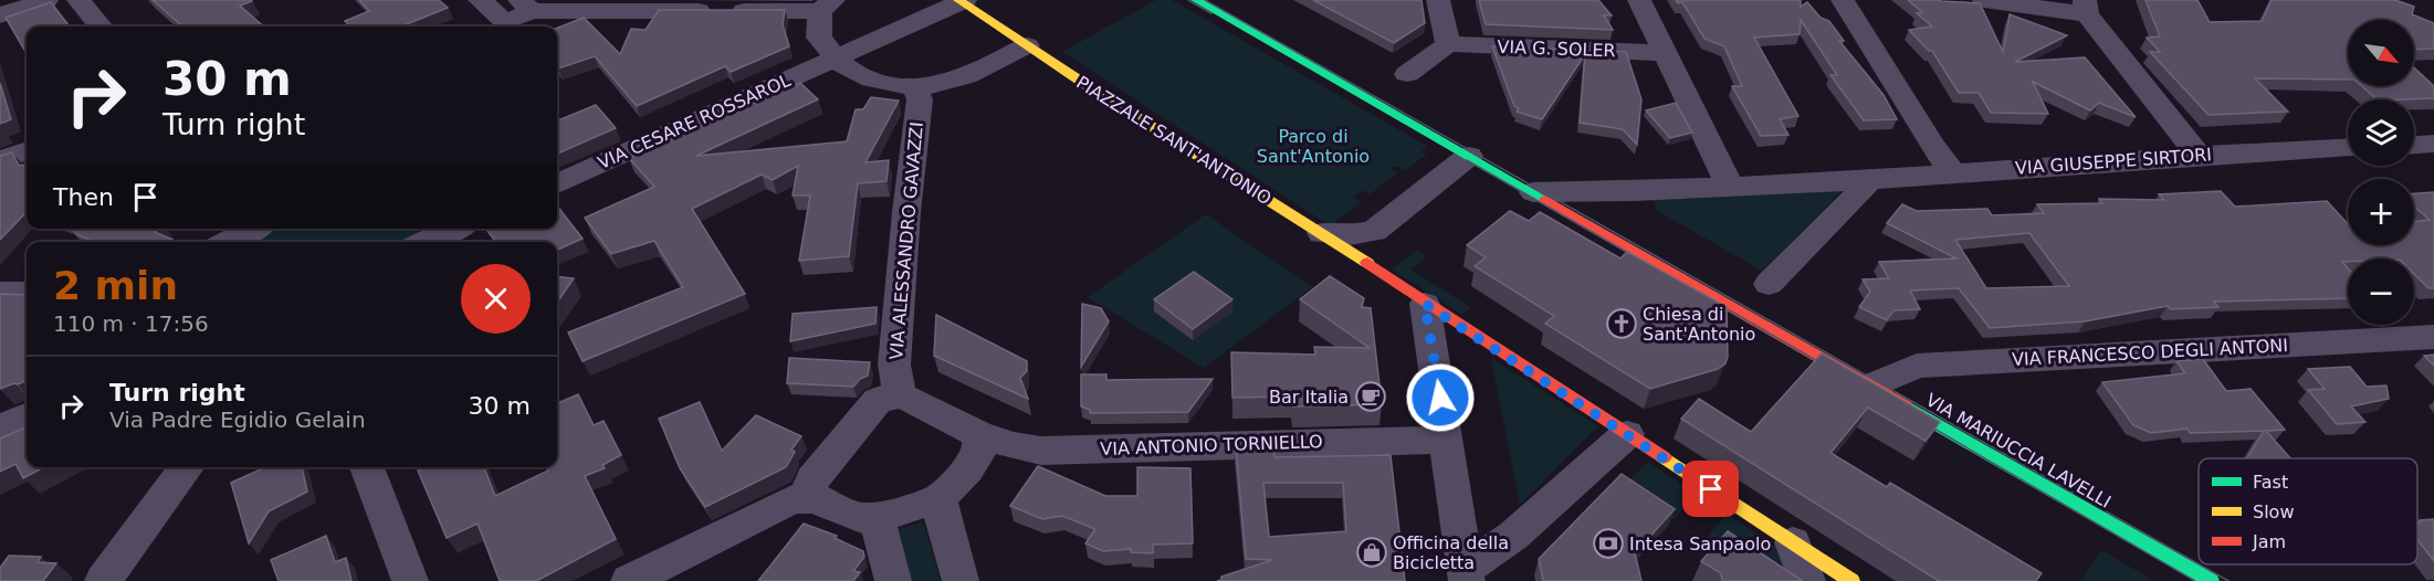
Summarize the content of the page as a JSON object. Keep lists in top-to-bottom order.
{
  "streets": {
    "street": [
      "VIA G. SOLER",
      "VIA CESARE ROSSAROL",
      "PIAZZALE SANT'ANTONIO",
      "VIA GIUSEPPE SIRTORI",
      "VIA ALESSANDRO GAVAZZI",
      "VIA FRANCESCO DEGLI ANTONI",
      "VIA ANTONIO TORNIELLO",
      "VIA MARIUCCIA LAVELLI"
    ]
  },
  "crossings": [
    ["VIA CESARE ROSSAROL", "PIAZZALE SANT'ANTONIO"],
    ["VIA GIUSEPPE SIRTORI", "VIA MARIUCCIA LAVELLI"],
    ["VIA ALESSANDRO GAVAZZI", "VIA ANTONIO TORNIELLO"],
    ["VIA FRANCESCO DEGLI ANTONI", "VIA MARIUCCIA LAVELLI"]
  ],
  "parks": ["Parco di Sant'Antonio"],
  "places": {
    "church": ["Chiesa di Sant'Antonio"],
    "cafe": ["Bar Italia"],
    "bank": ["Intesa Sanpaolo"],
    "shop": ["Officina della Bicicletta"]
  },
  "legend": ["Fast", "Slow", "Jam"],
  "north": "bottom right",
  "page": {
    "map_buttons": ["+", "−"],
    "turn": ["30 m", "Turn right"],
    "then": "Then",
    "heading": ["2 min", "110 m · 17:56"],
    "list": [
      {
        "name": "Turn right",
        "note": "Via Padre Egidio Gelain",
        "value": "30 m"
      }
    ]
  }
}
